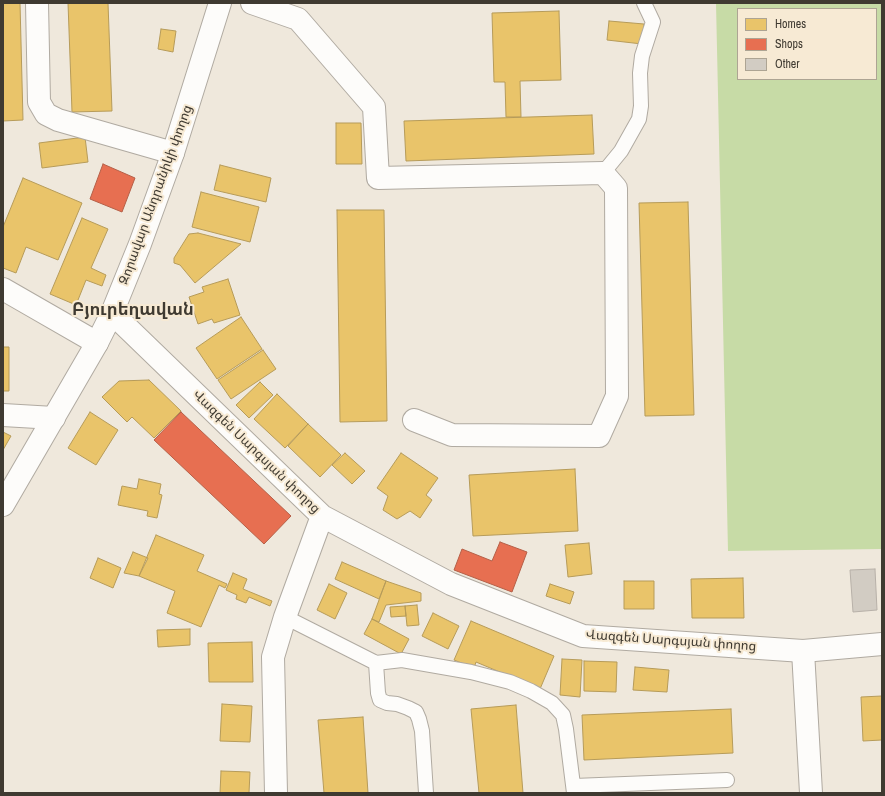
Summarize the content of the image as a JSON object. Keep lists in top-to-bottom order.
{
  "streets": {
    "street": ["Զորավար Անդրանիկի փողոց", "Վազգեն Սարգսյան փողոց"]
  },
  "crossings": [
    ["Զորավար Անդրանիկի փողոց", "Վազգեն Սարգսյան փողոց"]
  ],
  "districts": ["Բյուրեղավան"],
  "legend": ["Homes", "Shops", "Other"]
}
